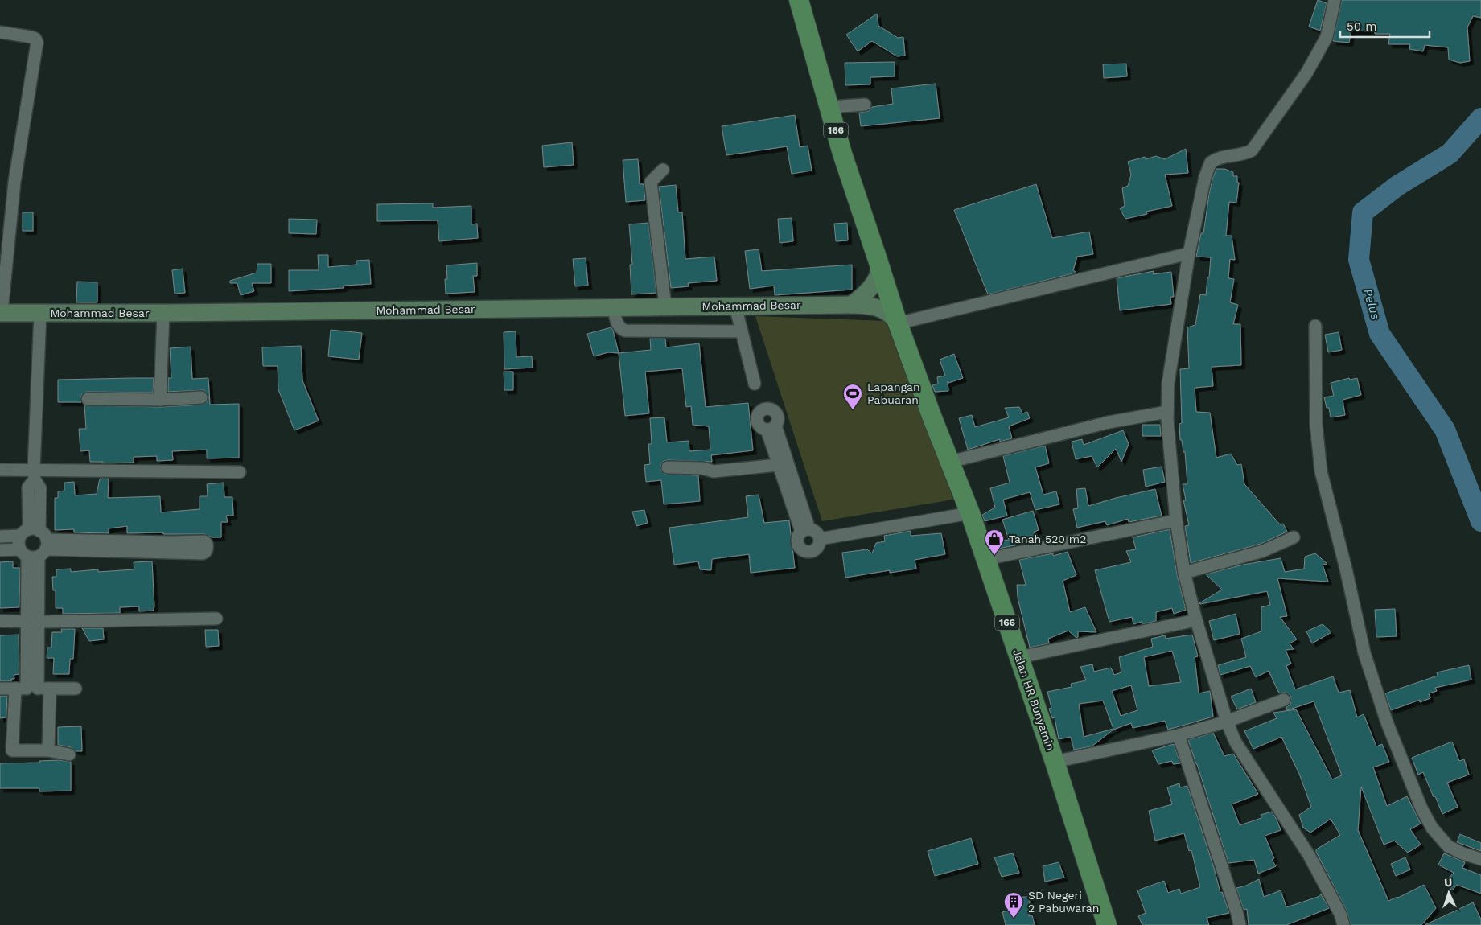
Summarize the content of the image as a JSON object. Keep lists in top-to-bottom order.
{
  "streets": {
    "main road": ["166", "Jalan HR Bunyamin"],
    "street": ["Mohammad Besar"]
  },
  "crossings": [
    ["166", "Jalan HR Bunyamin"],
    ["Mohammad Besar", "Jalan HR Bunyamin"]
  ],
  "water": ["Pelus"],
  "places": {
    "sports": ["Lapangan Pabuaran"],
    "shop": ["Tanah 520 m2"],
    "building": ["SD Negeri 2 Pabuwaran"]
  },
  "scale_bar": "50 m",
  "north": "top"
}
